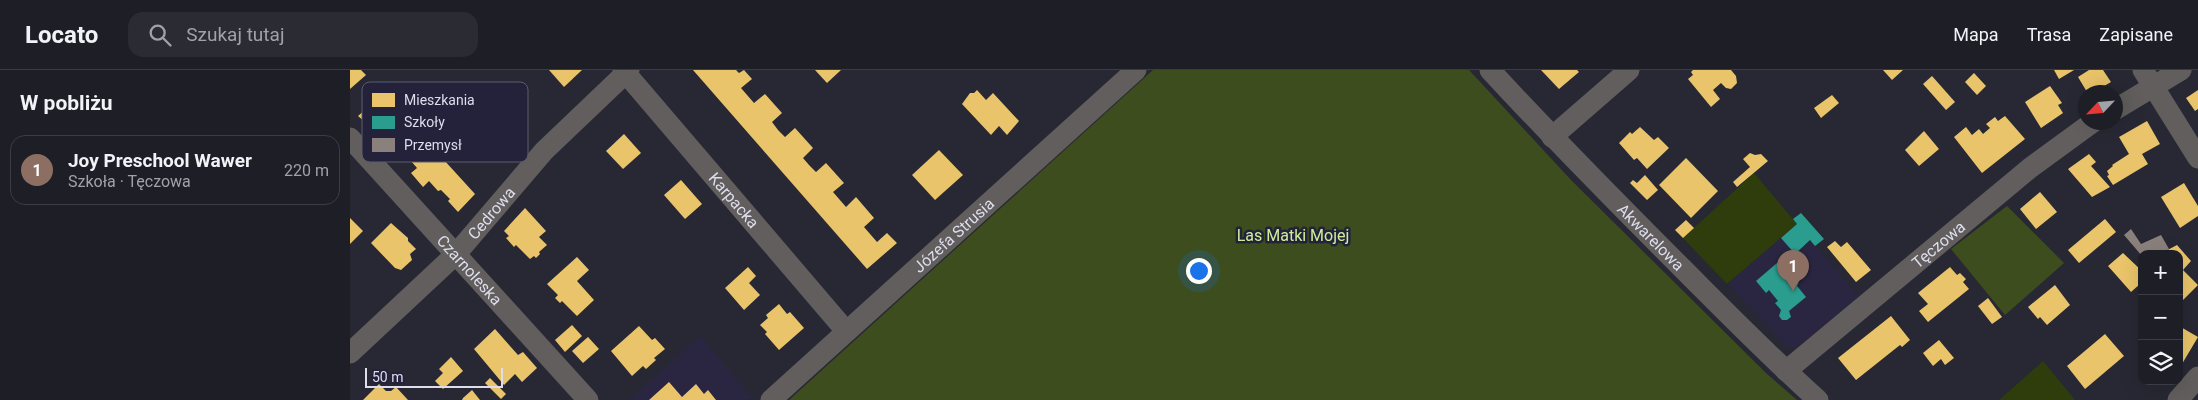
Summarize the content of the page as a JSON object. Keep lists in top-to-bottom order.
{
  "streets": {
    "street": [
      "Karpacka",
      "Cedrowa",
      "Józefa Strusia",
      "Akwarelowa",
      "Tęczowa",
      "Czarnoleska"
    ]
  },
  "crossings": [
    ["Karpacka", "Cedrowa"],
    ["Karpacka", "Józefa Strusia"],
    ["Cedrowa", "Czarnoleska"],
    ["Akwarelowa", "Tęczowa"]
  ],
  "parks": ["Las Matki Mojej"],
  "legend": ["Mieszkania", "Szkoły", "Przemysł"],
  "scale_bar": "50 m",
  "north": "bottom left",
  "page": {
    "header": "Locato",
    "search": "Szukaj tutaj",
    "nav": ["Mapa", "Trasa", "Zapisane"],
    "heading": "W pobliżu",
    "list": [
      {
        "mark": "1",
        "name": "Joy Preschool Wawer",
        "note": "Szkoła · Tęczowa",
        "value": "220 m"
      }
    ],
    "map_buttons": ["+", "−"],
    "pins": "1",
    "scale": "50 m"
  }
}
